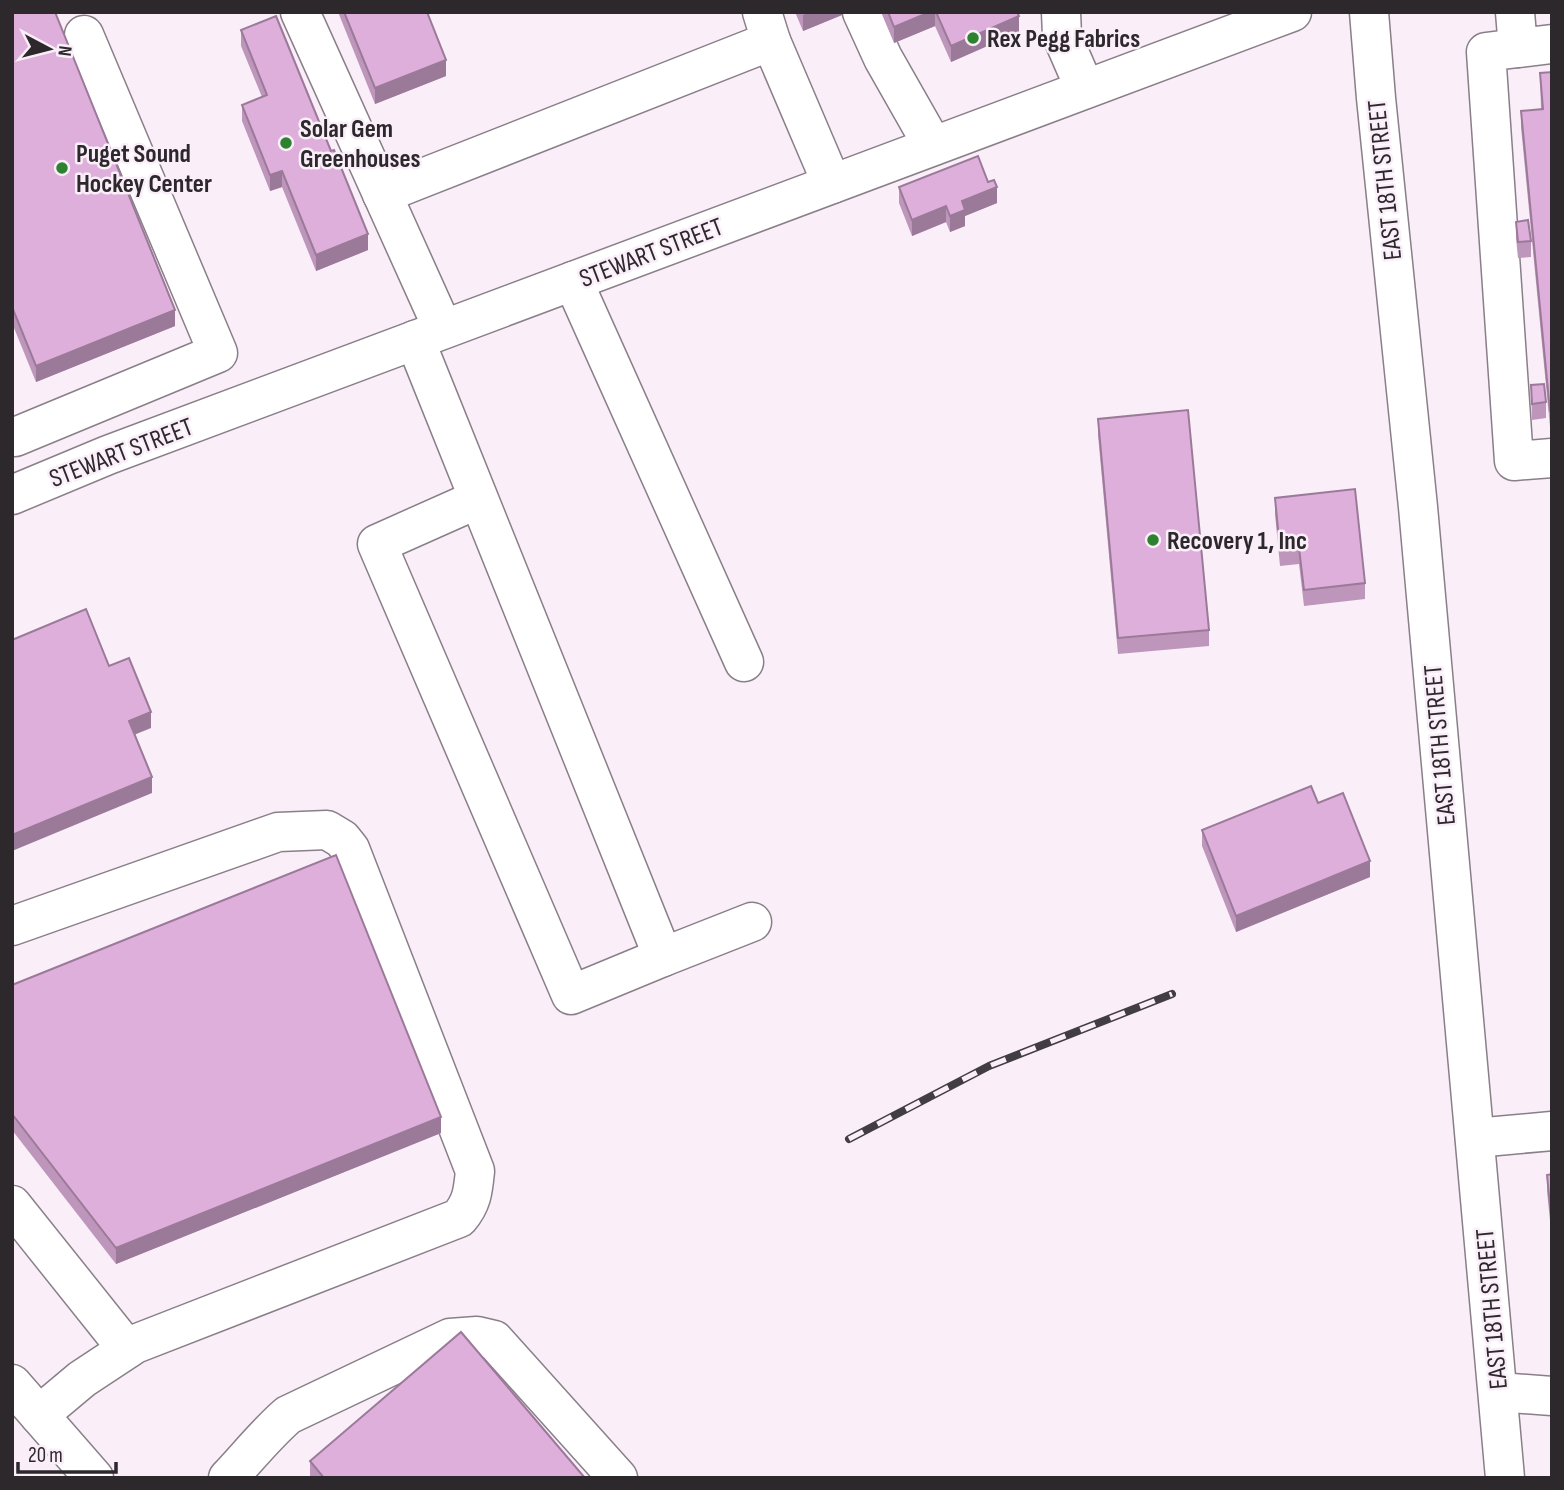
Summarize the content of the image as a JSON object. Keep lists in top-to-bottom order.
{
  "streets": {
    "street": ["EAST 18TH STREET", "STEWART STREET"]
  },
  "places": [
    "Rex Pegg Fabrics",
    "Solar Gem Greenhouses",
    "Puget Sound Hockey Center",
    "Recovery 1, Inc"
  ],
  "scale_bar": "20 m",
  "north": "right"
}
